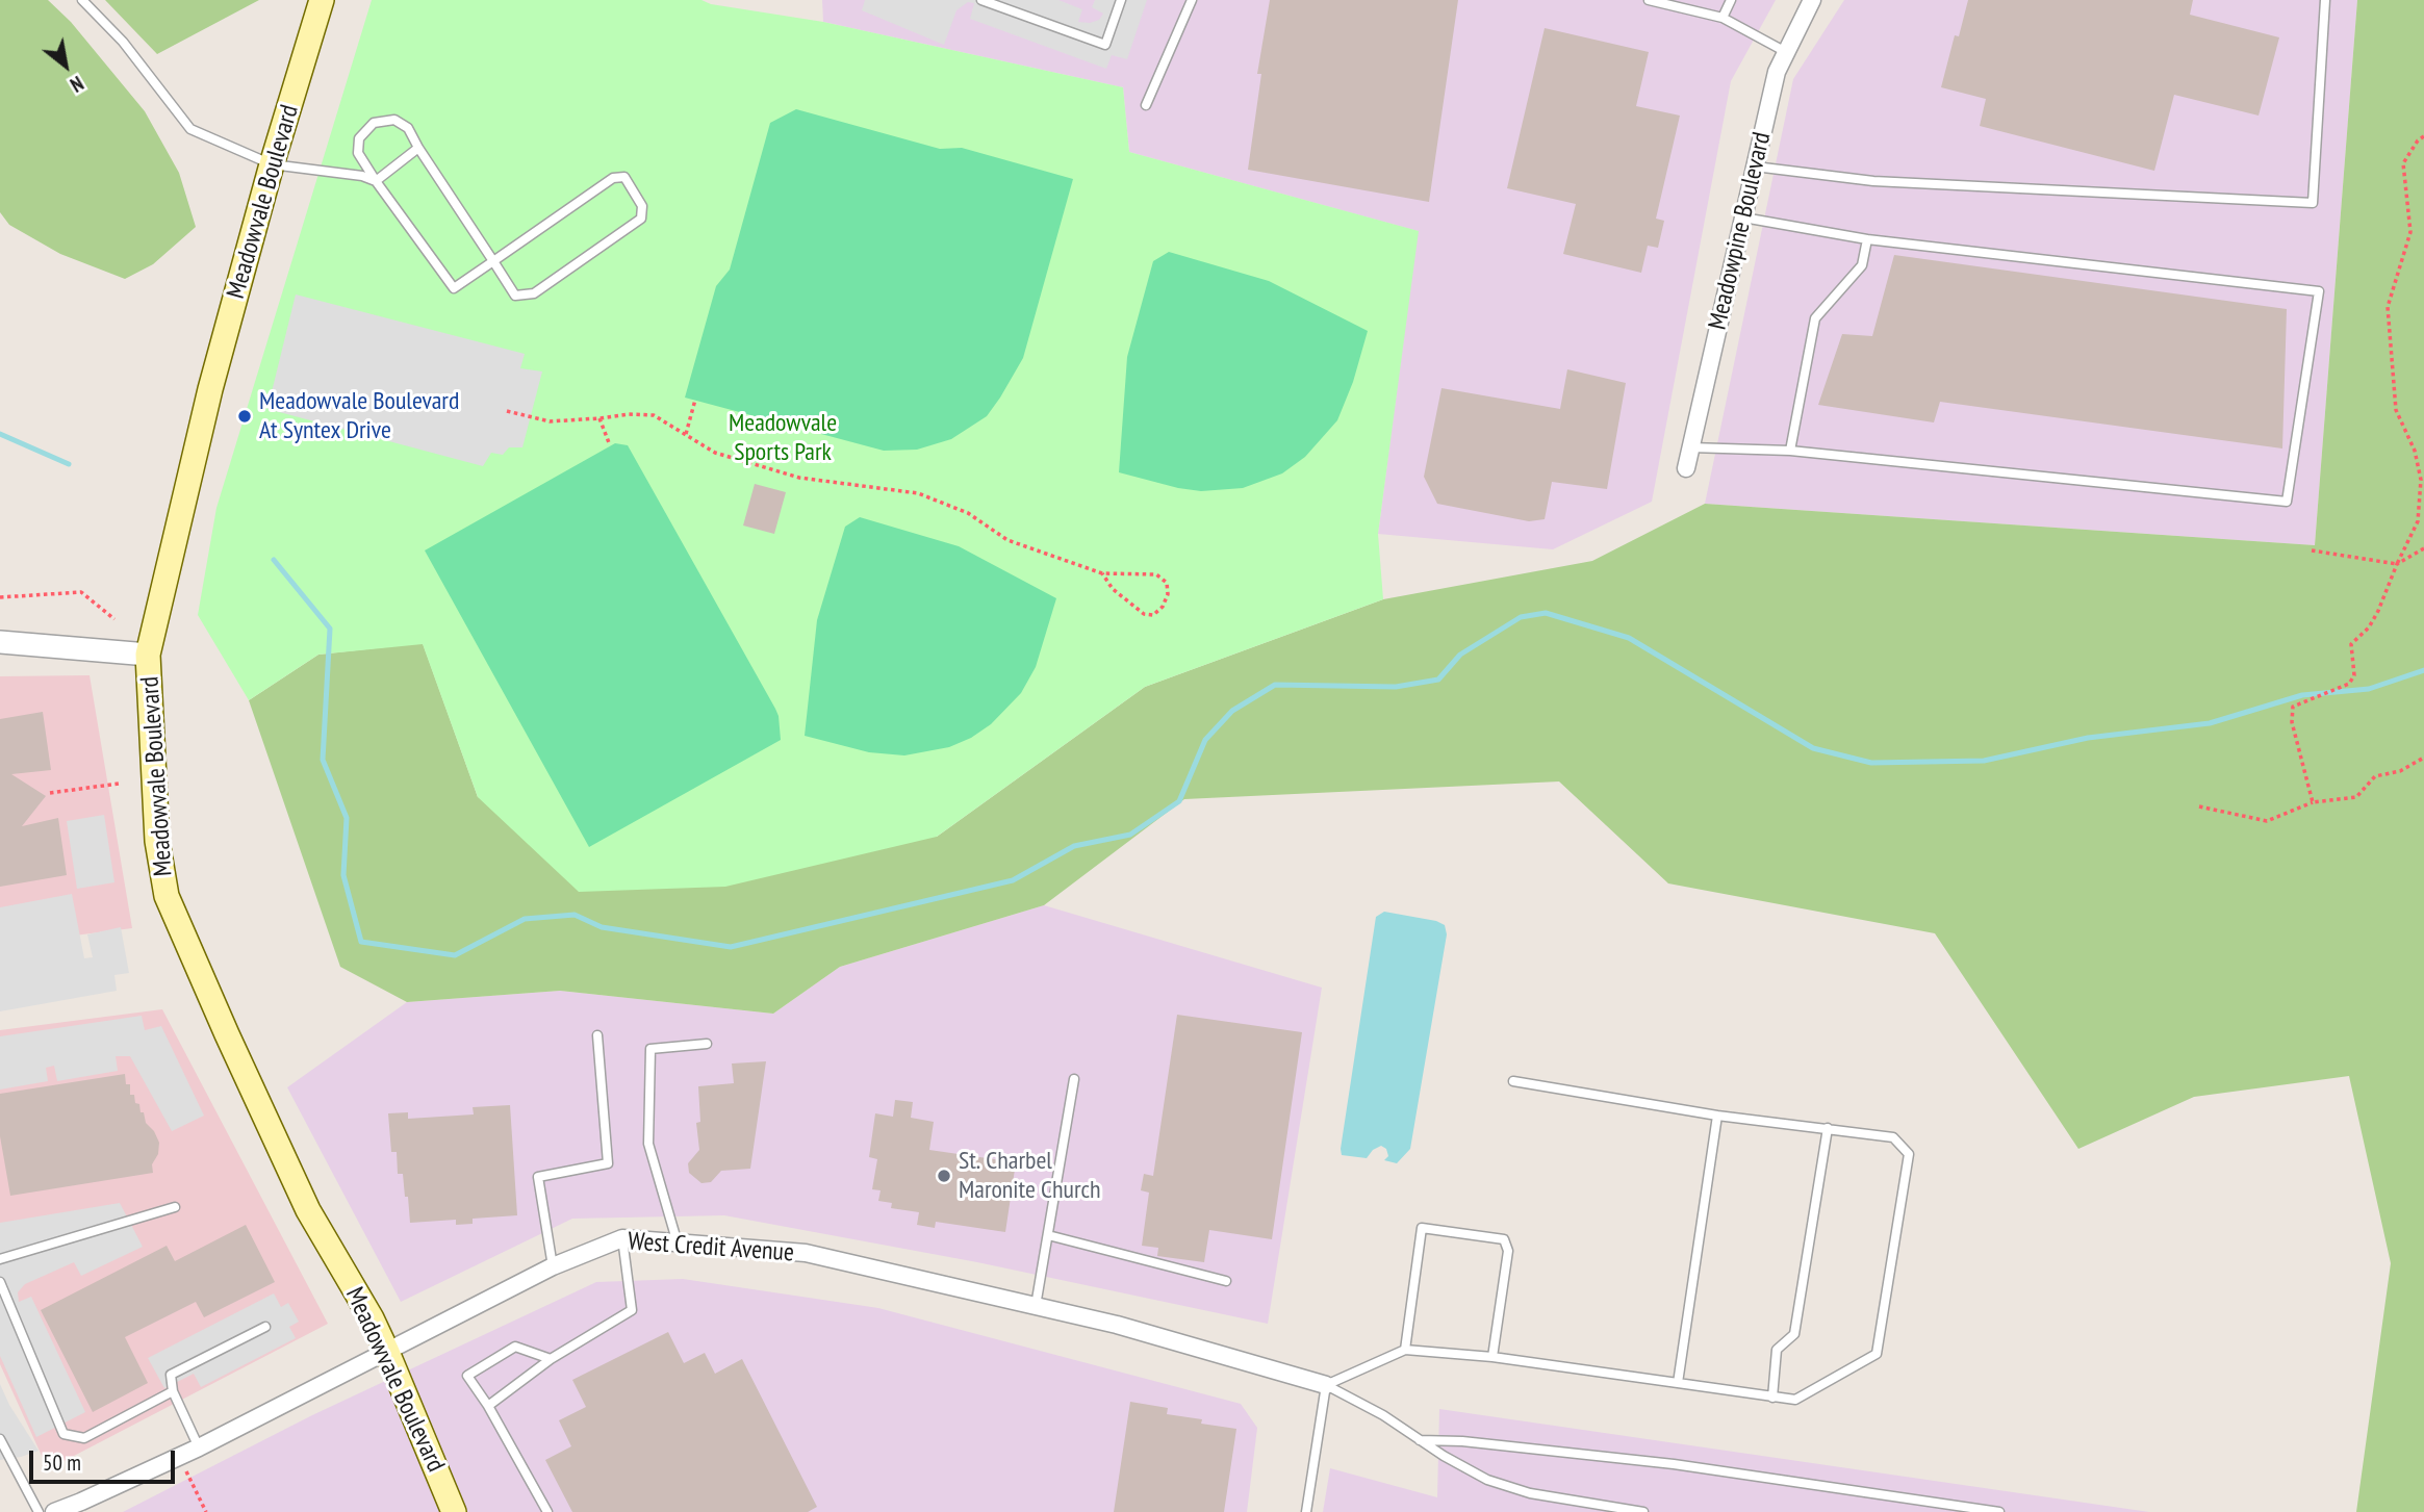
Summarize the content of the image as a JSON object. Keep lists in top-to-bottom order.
{
  "streets": {
    "main road": ["Meadowvale Boulevard"],
    "street": ["Meadowpine Boulevard", "West Credit Avenue"]
  },
  "crossings": [
    ["Meadowvale Boulevard", "West Credit Avenue"]
  ],
  "parks": ["Meadowvale Sports Park"],
  "places": ["Meadowvale Boulevard At Syntex Drive", "St. Charbel Maronite Church"],
  "scale_bar": "50 m",
  "north": "bottom right"
}
